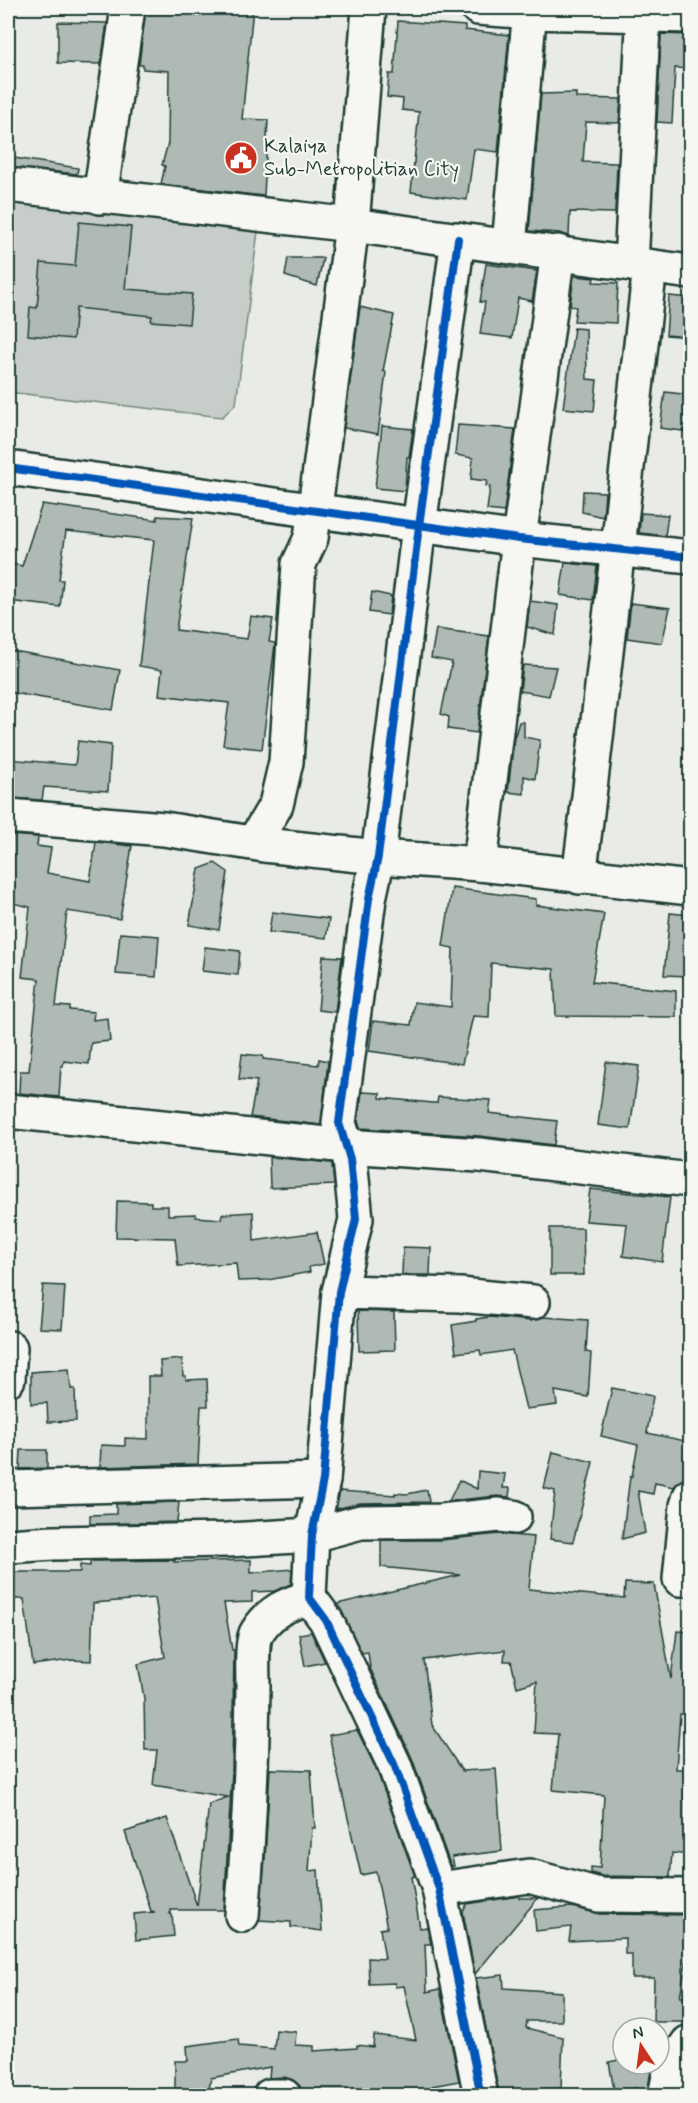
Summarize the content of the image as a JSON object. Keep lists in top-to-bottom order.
{
  "places": {
    "public building": ["Kalaiya Sub-Metropolitian City"]
  },
  "north": "top"
}
